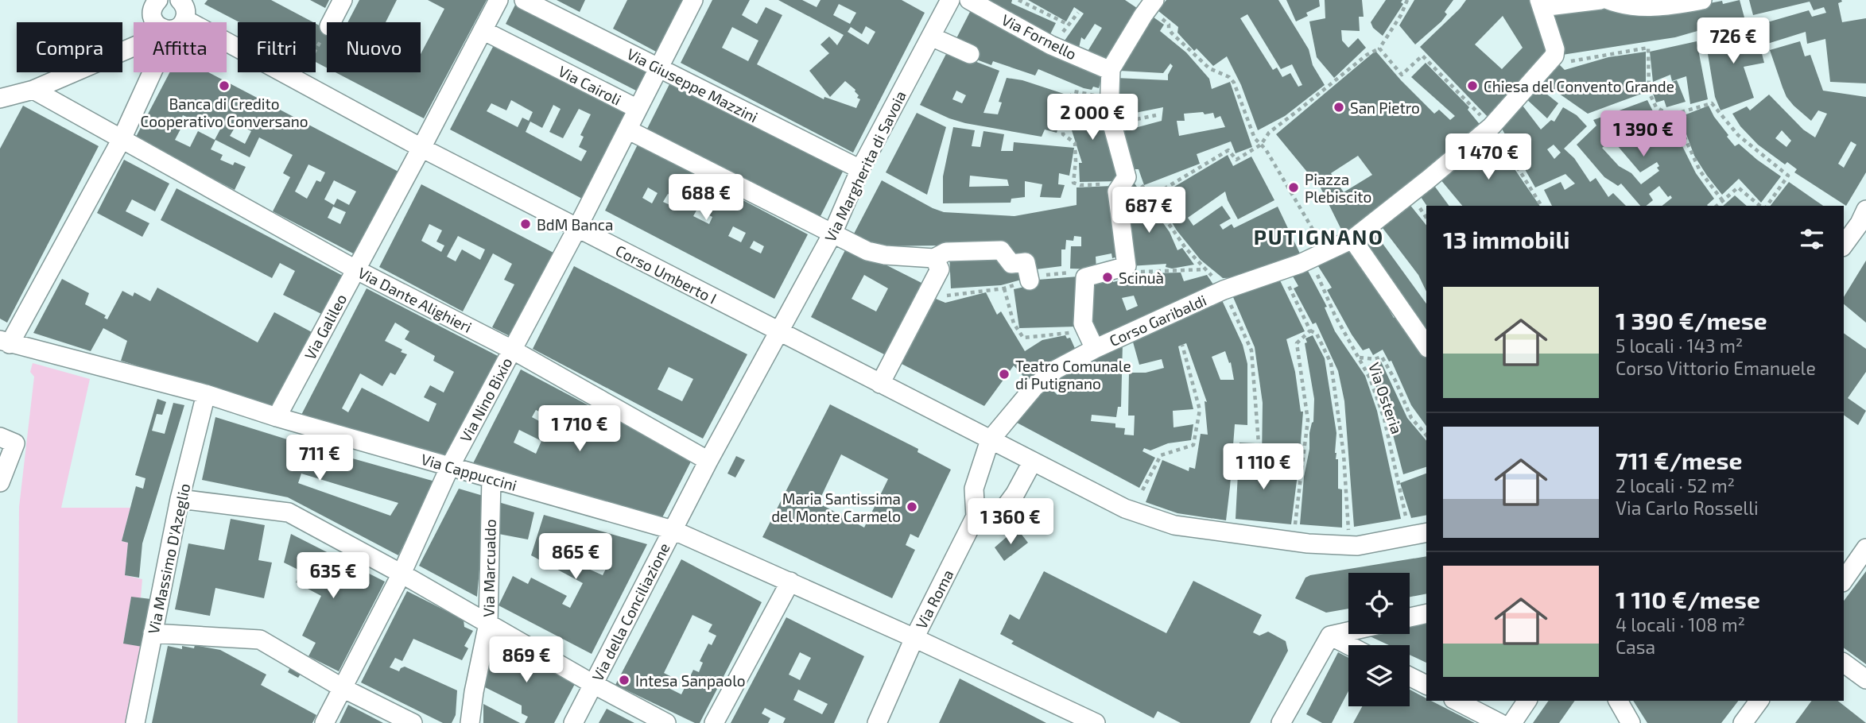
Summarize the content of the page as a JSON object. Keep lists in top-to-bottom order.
{
  "streets": {
    "street": [
      "Via Fornello",
      "Via Cairoli",
      "Via Giuseppe Mazzini",
      "Via Margherita di Savoia",
      "Corso Umberto I",
      "Via Dante Alighieri",
      "Corso Garibaldi",
      "Via Galileo",
      "Via Nino Bixio",
      "Via Cappuccini",
      "Via Massimo D'Azeglio",
      "Via Marcualdo",
      "Via Roma",
      "Via della Conciliazione"
    ],
    "path": ["Via Osteria"]
  },
  "crossings": [
    ["Via Cairoli", "Via Galileo"],
    ["Via Cairoli", "Via Nino Bixio"],
    ["Via Giuseppe Mazzini", "Via Margherita di Savoia"],
    ["Via Giuseppe Mazzini", "Via Nino Bixio"],
    ["Via Margherita di Savoia", "Corso Umberto I"],
    ["Via Margherita di Savoia", "Via Dante Alighieri"],
    ["Via Margherita di Savoia", "Via della Conciliazione"],
    ["Corso Umberto I", "Corso Garibaldi"],
    ["Corso Umberto I", "Via Galileo"],
    ["Corso Umberto I", "Via Nino Bixio"],
    ["Corso Umberto I", "Via Roma"],
    ["Via Dante Alighieri", "Via Galileo"],
    ["Via Dante Alighieri", "Via Nino Bixio"],
    ["Via Dante Alighieri", "Via della Conciliazione"],
    ["Corso Garibaldi", "Via Osteria"],
    ["Corso Garibaldi", "Via Roma"],
    ["Via Galileo", "Via Cappuccini"],
    ["Via Nino Bixio", "Via Cappuccini"],
    ["Via Cappuccini", "Via Massimo D'Azeglio"],
    ["Via Cappuccini", "Via Marcualdo"],
    ["Via Cappuccini", "Via Roma"],
    ["Via Cappuccini", "Via della Conciliazione"]
  ],
  "districts": ["PUTIGNANO"],
  "places": [
    "Banca di Credito Cooperativo Conversano",
    "Chiesa del Convento Grande",
    "San Pietro",
    "Piazza Plebiscito",
    "BdM Banca",
    "Scinuà",
    "Teatro Comunale di Putignano",
    "Maria Santissima del Monte Carmelo",
    "Intesa Sanpaolo"
  ],
  "page": {
    "price": [
      "726 €",
      "2 000 €",
      "1 390 €",
      "1 470 €",
      "688 €",
      "687 €",
      "1 710 €",
      "711 €",
      "1 110 €",
      "1 360 €",
      "865 €",
      "635 €",
      "869 €"
    ],
    "chip": [
      "Compra",
      "Affitta",
      "Filtri",
      "Nuovo"
    ],
    "heading": "13 immobili",
    "list": [
      {
        "name": "1 390 €/mese",
        "note": "5 locali · 143 m² · Corso Vittorio Emanuele"
      },
      {
        "name": "711 €/mese",
        "note": "2 locali · 52 m² · Via Carlo Rosselli"
      },
      {
        "name": "1 110 €/mese",
        "note": "4 locali · 108 m² · Casa"
      }
    ]
  }
}
